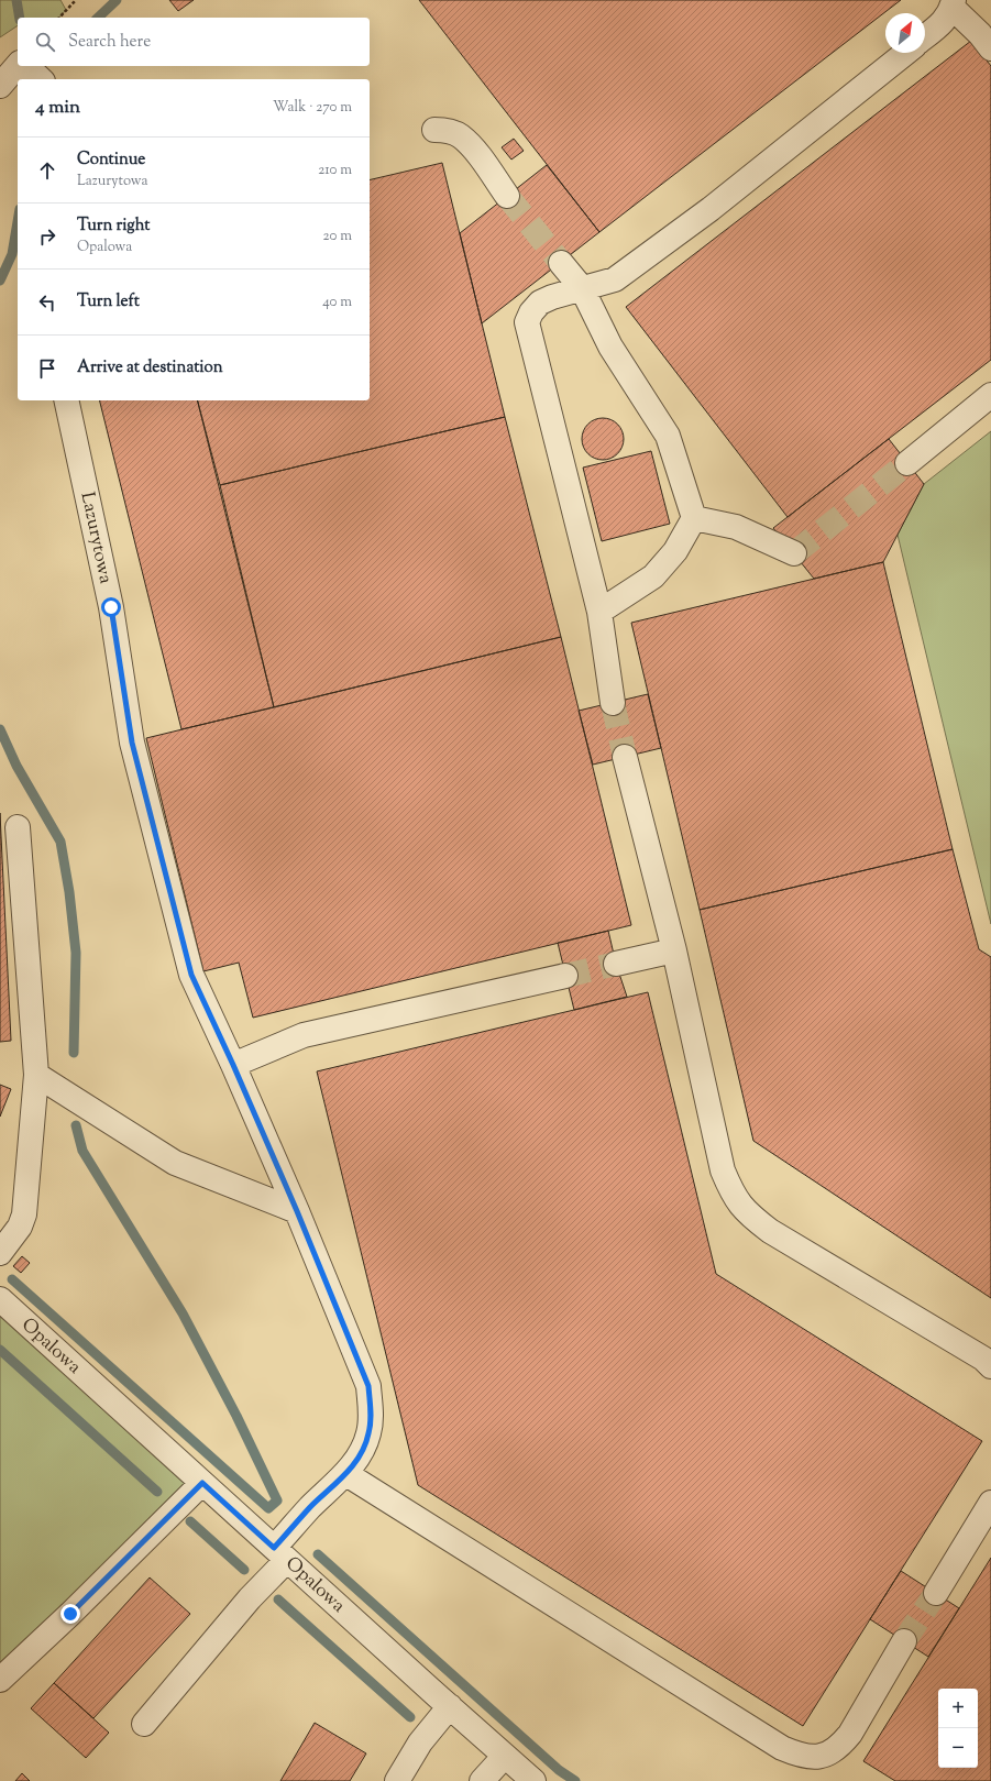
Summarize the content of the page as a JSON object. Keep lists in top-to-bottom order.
{
  "streets": {
    "street": ["Lazurytowa", "Opalowa"]
  },
  "crossings": [
    ["Lazurytowa", "Opalowa"]
  ],
  "north": "top right",
  "page": {
    "search": "Search here",
    "heading": ["4 min", "Walk · 270 m"],
    "list": [
      ["Continue", "Lazurytowa", "210 m"],
      ["Turn right", "Opalowa", "20 m"],
      ["Turn left", "40 m"],
      "Arrive at destination"
    ],
    "map_buttons": ["+", "−"]
  }
}
